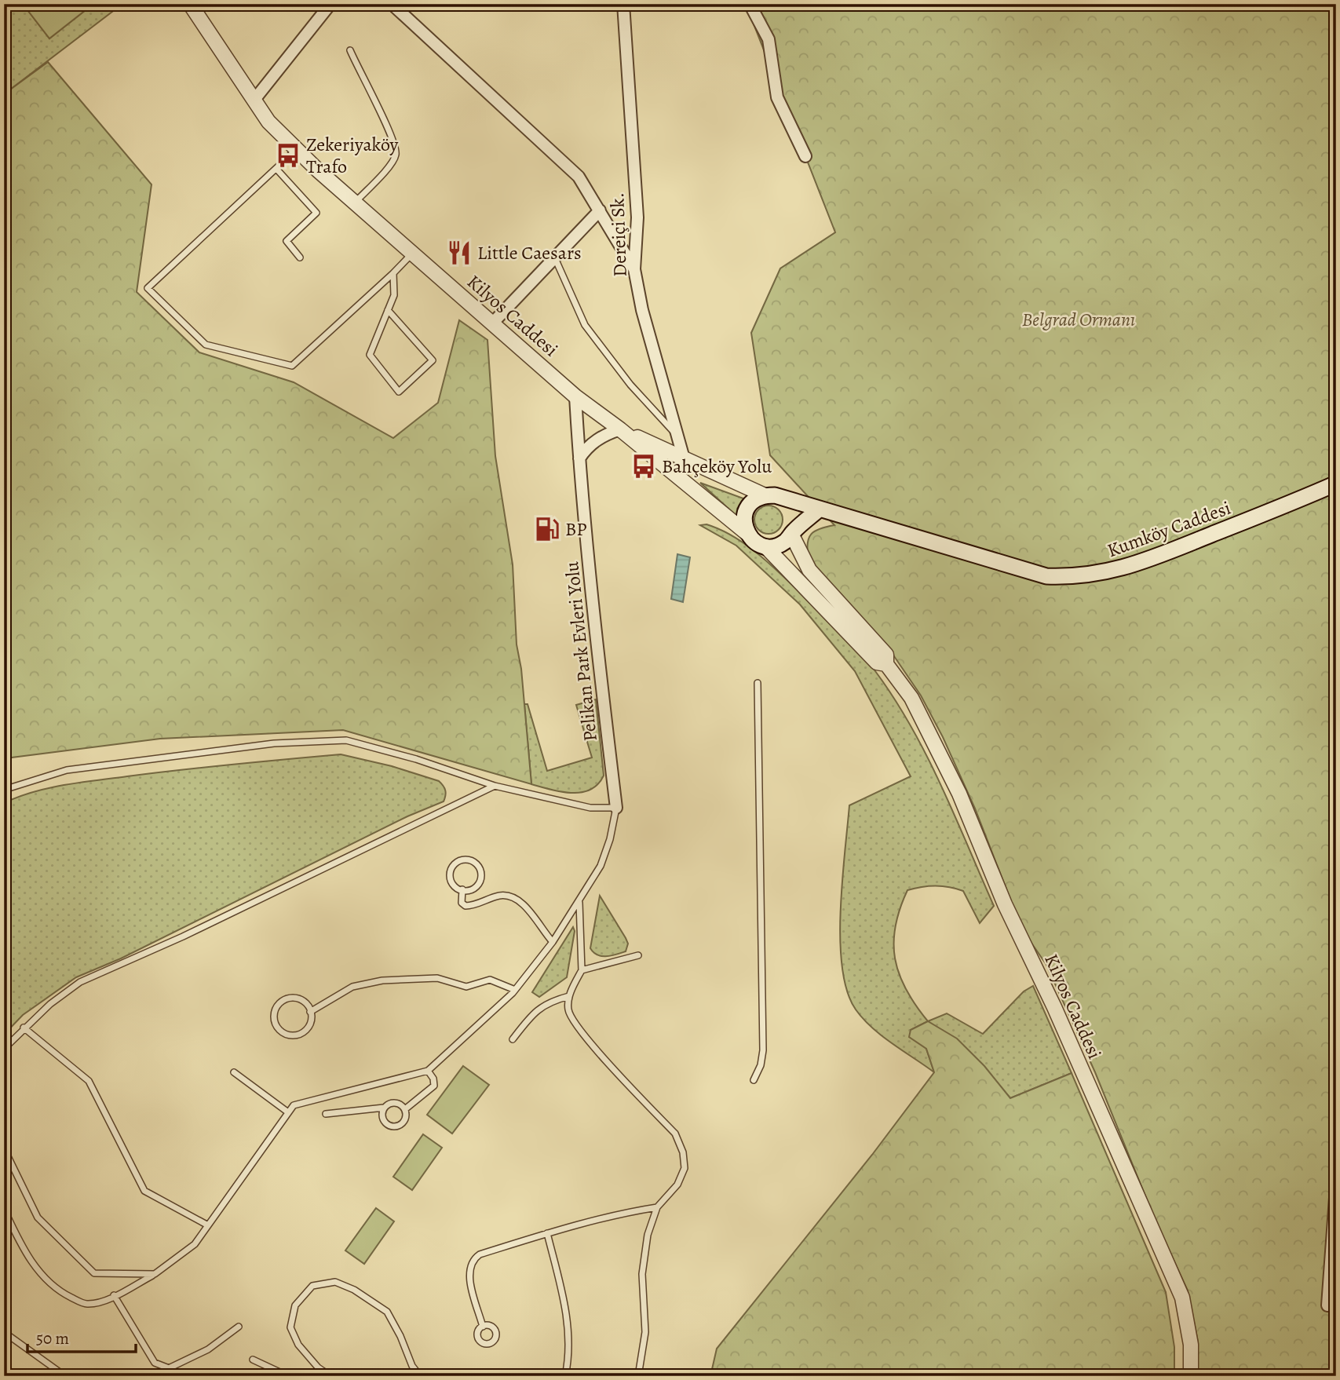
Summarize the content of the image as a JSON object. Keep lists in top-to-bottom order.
{
  "streets": {
    "main road": ["Kumköy Caddesi"],
    "street": ["Dereiçi Sk.", "Kilyos Caddesi", "Pelikan Park Evleri Yolu"]
  },
  "crossings": [
    ["Kilyos Caddesi", "Pelikan Park Evleri Yolu"]
  ],
  "parks": ["Belgrad Ormanı"],
  "places": {
    "bus stop": ["Zekeriyaköy Trafo", "Bahçeköy Yolu"],
    "restaurant": ["Little Caesars"],
    "fuel station": ["BP"]
  },
  "scale_bar": "50 m"
}
